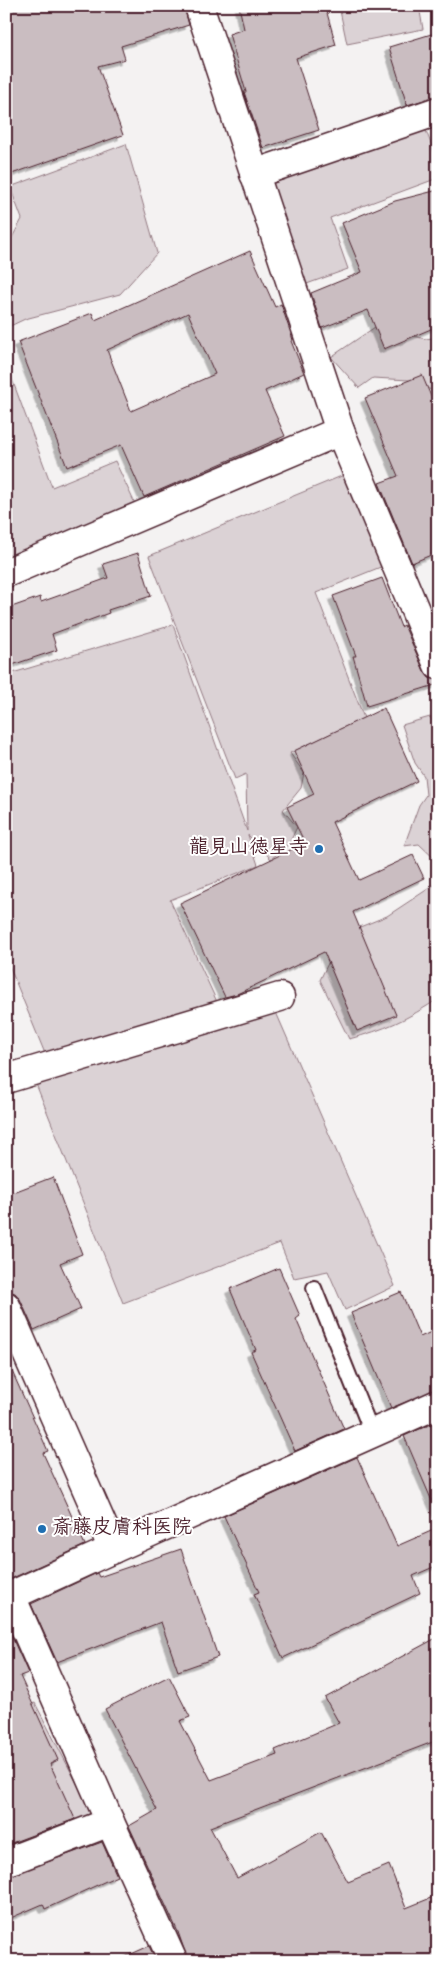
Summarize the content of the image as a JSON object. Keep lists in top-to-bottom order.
{
  "places": ["龍見山徳星寺", "斎藤皮膚科医院"]
}
